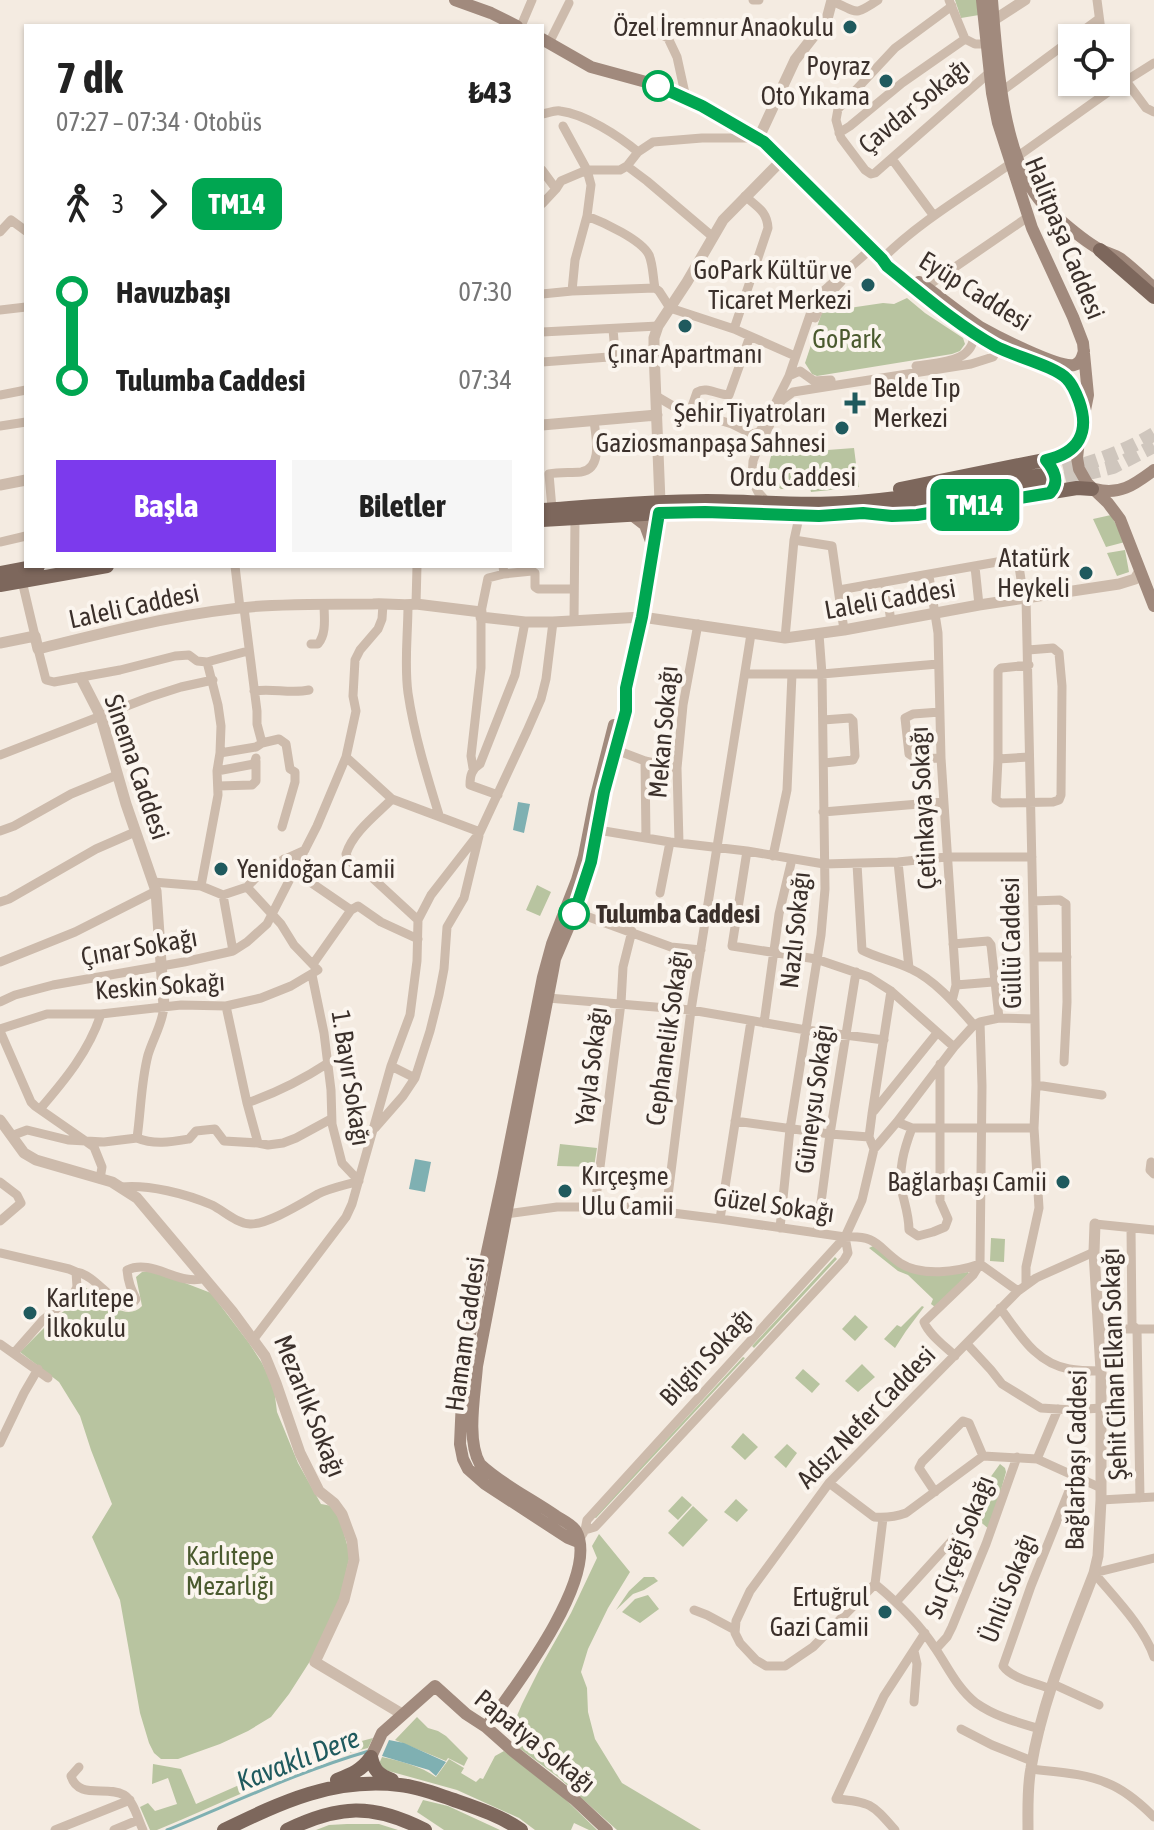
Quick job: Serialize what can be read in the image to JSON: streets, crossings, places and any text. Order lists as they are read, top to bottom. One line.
{"streets":{"main road":["Halitpaşa Caddesi","Eyüp Caddesi","Ordu Caddesi","Hamam Caddesi","Bilgin Sokağı","Papatya Sokağı"],"street":["Çavdar Sokağı","Laleli Caddesi","Mekan Sokağı","Sinema Caddesi","Çetinkaya Sokağı","Nazlı Sokağı","Güllü Caddesi","Çınar Sokağı","Keskin Sokağı","Cephanelik Sokağı","Yayla Sokağı","1. Bayır Sokağı","Güneysu Sokağı","Güzel Sokağı","Şehit Cihan Elkan Sokağı","Mezarlık Sokağı","Adsız Nefer Caddesi","Bağlarbaşı Caddesi","Su Çiçeği Sokağı","Ünlü Sokağı"]},"crossings":[["Çavdar Sokağı","Halitpaşa Caddesi"],["Halitpaşa Caddesi","Eyüp Caddesi"],["Ordu Caddesi","Hamam Caddesi"],["Laleli Caddesi","Mekan Sokağı"],["Laleli Caddesi","Sinema Caddesi"],["Laleli Caddesi","Çetinkaya Sokağı"],["Laleli Caddesi","Nazlı Sokağı"],["Laleli Caddesi","Güllü Caddesi"],["Laleli Caddesi","Çınar Sokağı"],["Laleli Caddesi","Cephanelik Sokağı"],["Laleli Caddesi","Hamam Caddesi"],["Sinema Caddesi","Çınar Sokağı"],["Sinema Caddesi","Keskin Sokağı"],["Nazlı Sokağı","Güzel Sokağı"],["Güllü Caddesi","Adsız Nefer Caddesi"],["Çınar Sokağı","1. Bayır Sokağı"],["Keskin Sokağı","1. Bayır Sokağı"],["Cephanelik Sokağı","Güzel Sokağı"],["Yayla Sokağı","Güzel Sokağı"],["1. Bayır Sokağı","Mezarlık Sokağı"],["Güneysu Sokağı","Güzel Sokağı"],["Güzel Sokağı","Hamam Caddesi"],["Güzel Sokağı","Bilgin Sokağı"],["Hamam Caddesi","Bilgin Sokağı"],["Bilgin Sokağı","Papatya Sokağı"],["Mezarlık Sokağı","Papatya Sokağı"],["Adsız Nefer Caddesi","Bağlarbaşı Caddesi"],["Bağlarbaşı Caddesi","Ünlü Sokağı"]],"water":["Kavaklı Dere"],"parks":["GoPark","Karlıtepe Mezarlığı"],"places":{"other":["Özel İremnur Anaokulu","Poyraz Oto Yıkama","GoPark Kültür ve Ticaret Merkezi","Çınar Apartmanı","Şehir Tiyatroları Gaziosmanpaşa Sahnesi","Atatürk Heykeli","Yenidoğan Camii","Tulumba Caddesi","Bağlarbaşı Camii","Kırçeşme Ulu Camii","Karlıtepe İlkokulu","Ertuğrul Gazi Camii"],"health":["Belde Tıp Merkezi"]},"lines":["bus line TM14"],"page":{"on_map":"TM14","heading":["7 dk","07:27 – 07:34 · Otobüs","₺43"],"legs":["3","TM14"],"list":[{"name":"Havuzbaşı","value":"07:30"},{"name":"Tulumba Caddesi","value":"07:34"}],"buttons":["Başla","Biletler"]}}
